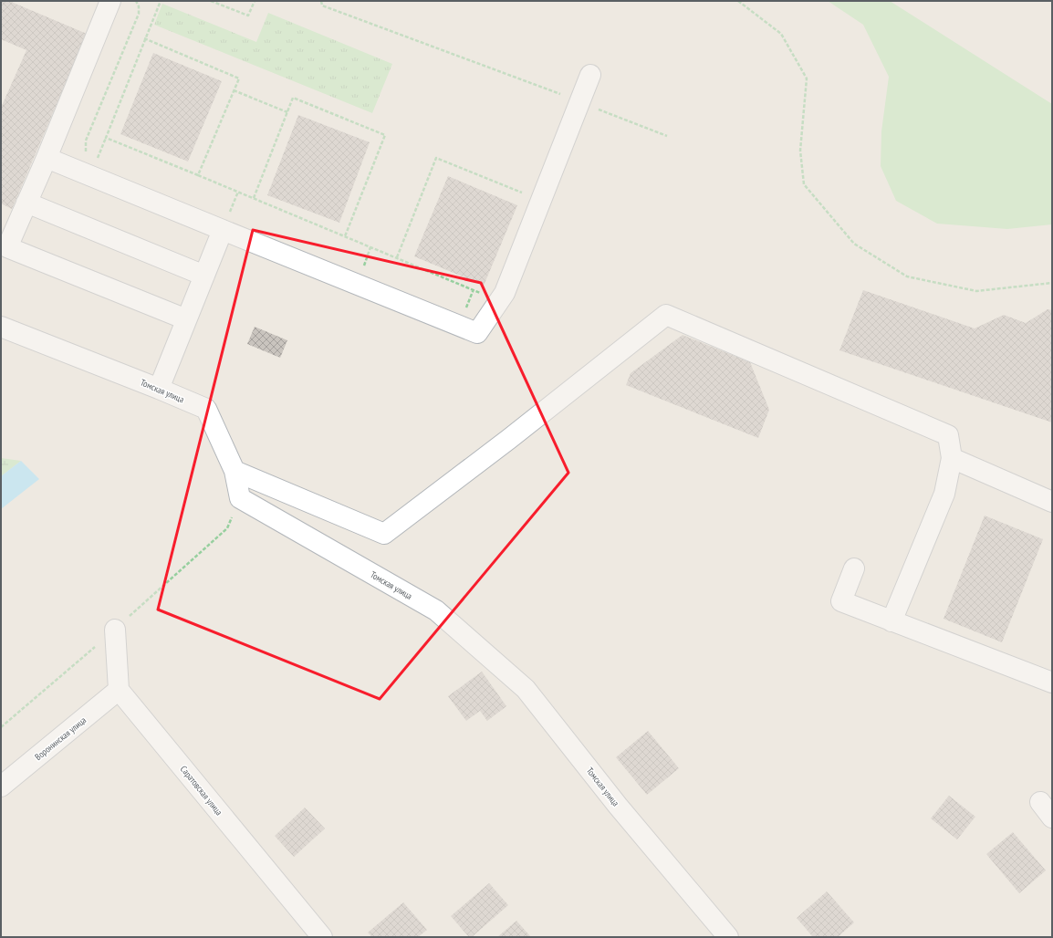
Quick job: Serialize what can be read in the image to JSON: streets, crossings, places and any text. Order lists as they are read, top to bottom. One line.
{"streets":{"street":["Томская улица","Воронинская улица","Саратовская улица"]},"crossings":[["Воронинская улица","Саратовская улица"]]}
